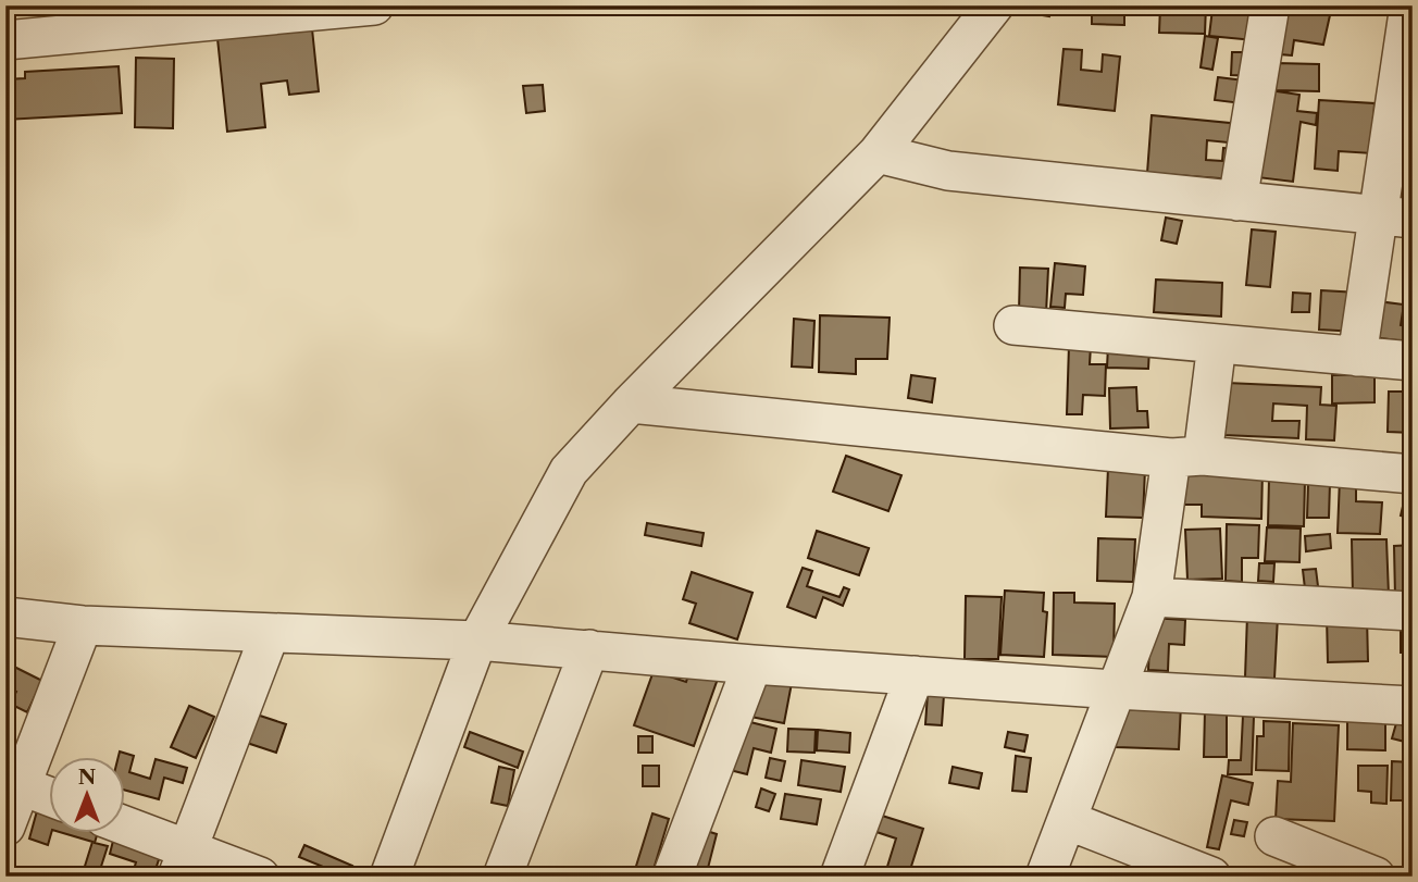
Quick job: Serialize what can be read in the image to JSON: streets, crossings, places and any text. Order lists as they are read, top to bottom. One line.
{"north":"top"}
